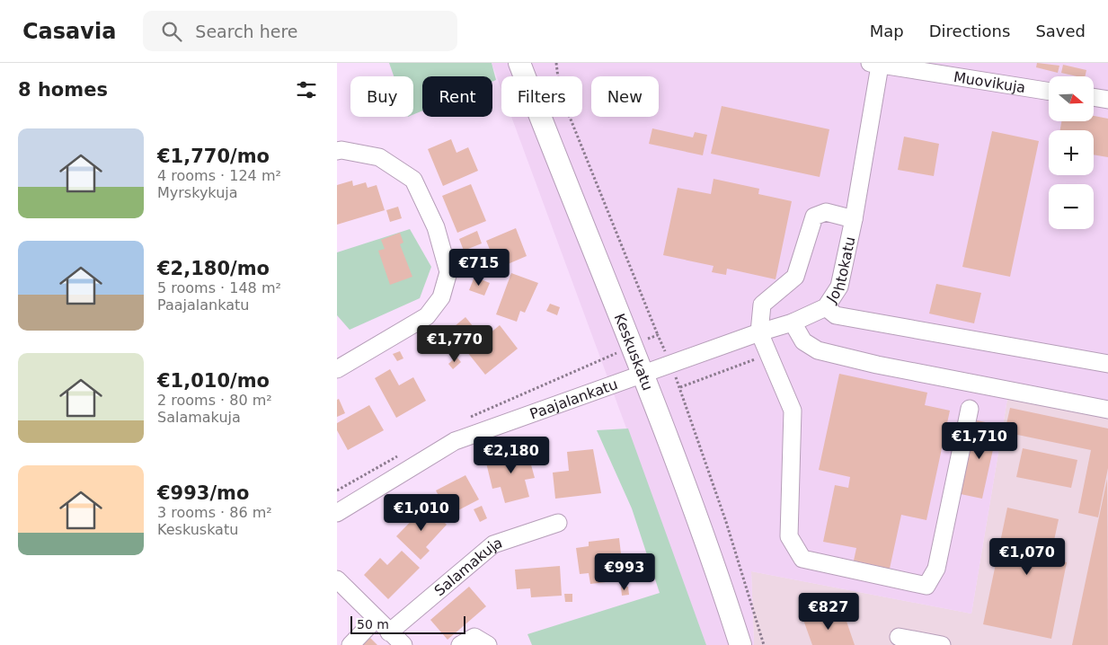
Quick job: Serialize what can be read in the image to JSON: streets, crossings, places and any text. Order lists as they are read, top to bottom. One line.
{"streets":{"main road":["Keskuskatu"],"street":["Muovikuja","Johtokatu","Paajalankatu","Salamakuja"]},"crossings":[["Muovikuja","Johtokatu"],["Johtokatu","Keskuskatu"],["Johtokatu","Paajalankatu"],["Keskuskatu","Paajalankatu"]],"scale_bar":"50 m","north":"right","page":{"header":"Casavia","search":"Search here","nav":["Map","Directions","Saved"],"heading":"8 homes","map_buttons":["+","−"],"chip":["Buy","Rent","Filters","New"],"list":[{"name":"€1,770/mo","note":"4 rooms · 124 m² · Myrskykuja"},{"name":"€2,180/mo","note":"5 rooms · 148 m² · Paajalankatu"},{"name":"€1,010/mo","note":"2 rooms · 80 m² · Salamakuja"},{"name":"€993/mo","note":"3 rooms · 86 m² · Keskuskatu"}],"price":["€715","€1,770","€1,710","€2,180","€1,010","€1,070","€993","€827"],"scale":"50 m"}}
